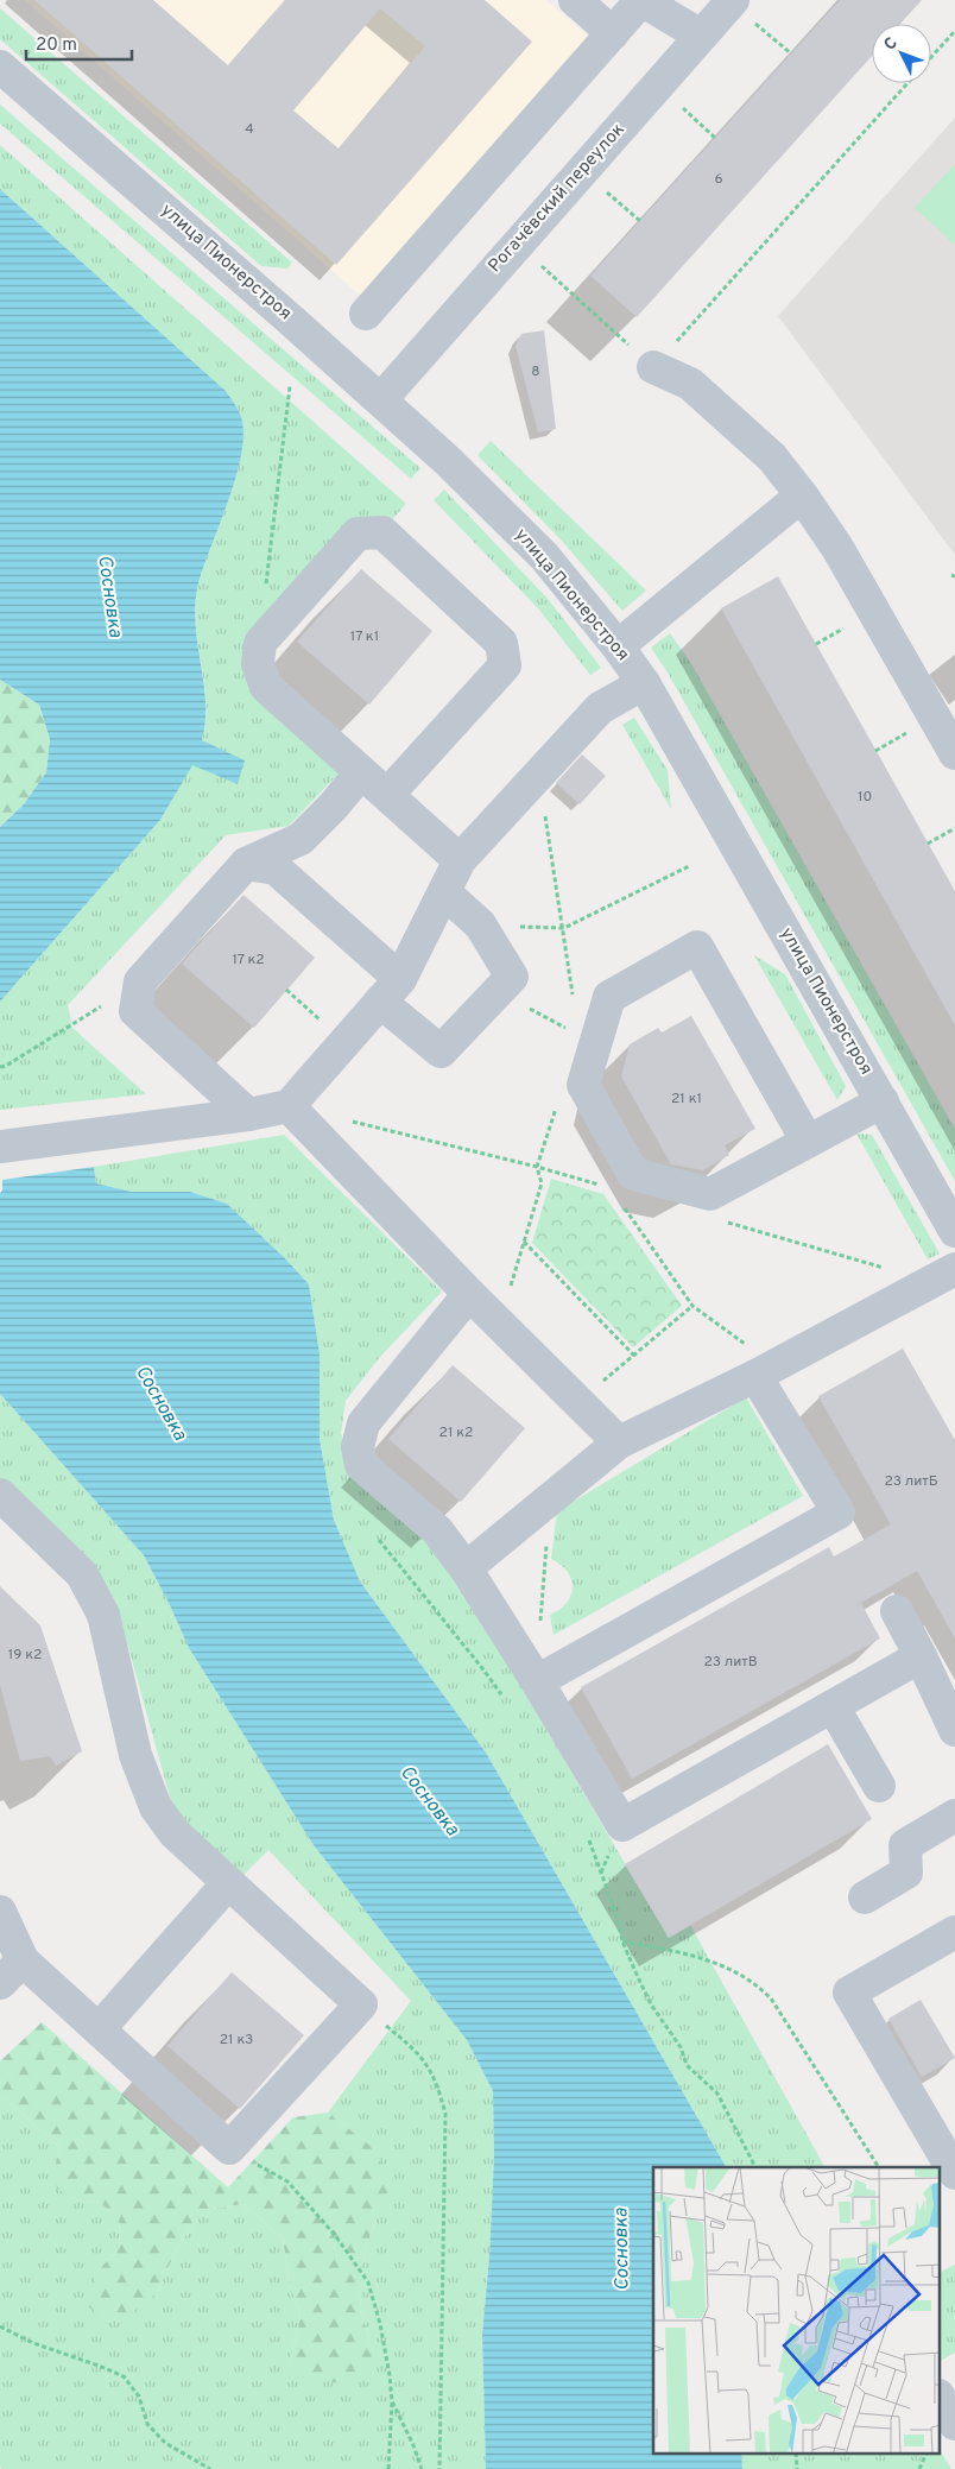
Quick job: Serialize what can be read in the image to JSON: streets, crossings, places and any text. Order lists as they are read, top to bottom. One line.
{"streets":{"street":["Рогачёвский переулок","улица Пионерстроя"]},"crossings":[["Рогачёвский переулок","улица Пионерстроя"]],"water":["Сосновка"],"house_numbers":["4","6","8","17 к1","10","17 к2","21 к1","21 к2","23 литБ","19 к2","23 литВ","21 к3"],"scale_bar":"20 m","north":"top left"}
